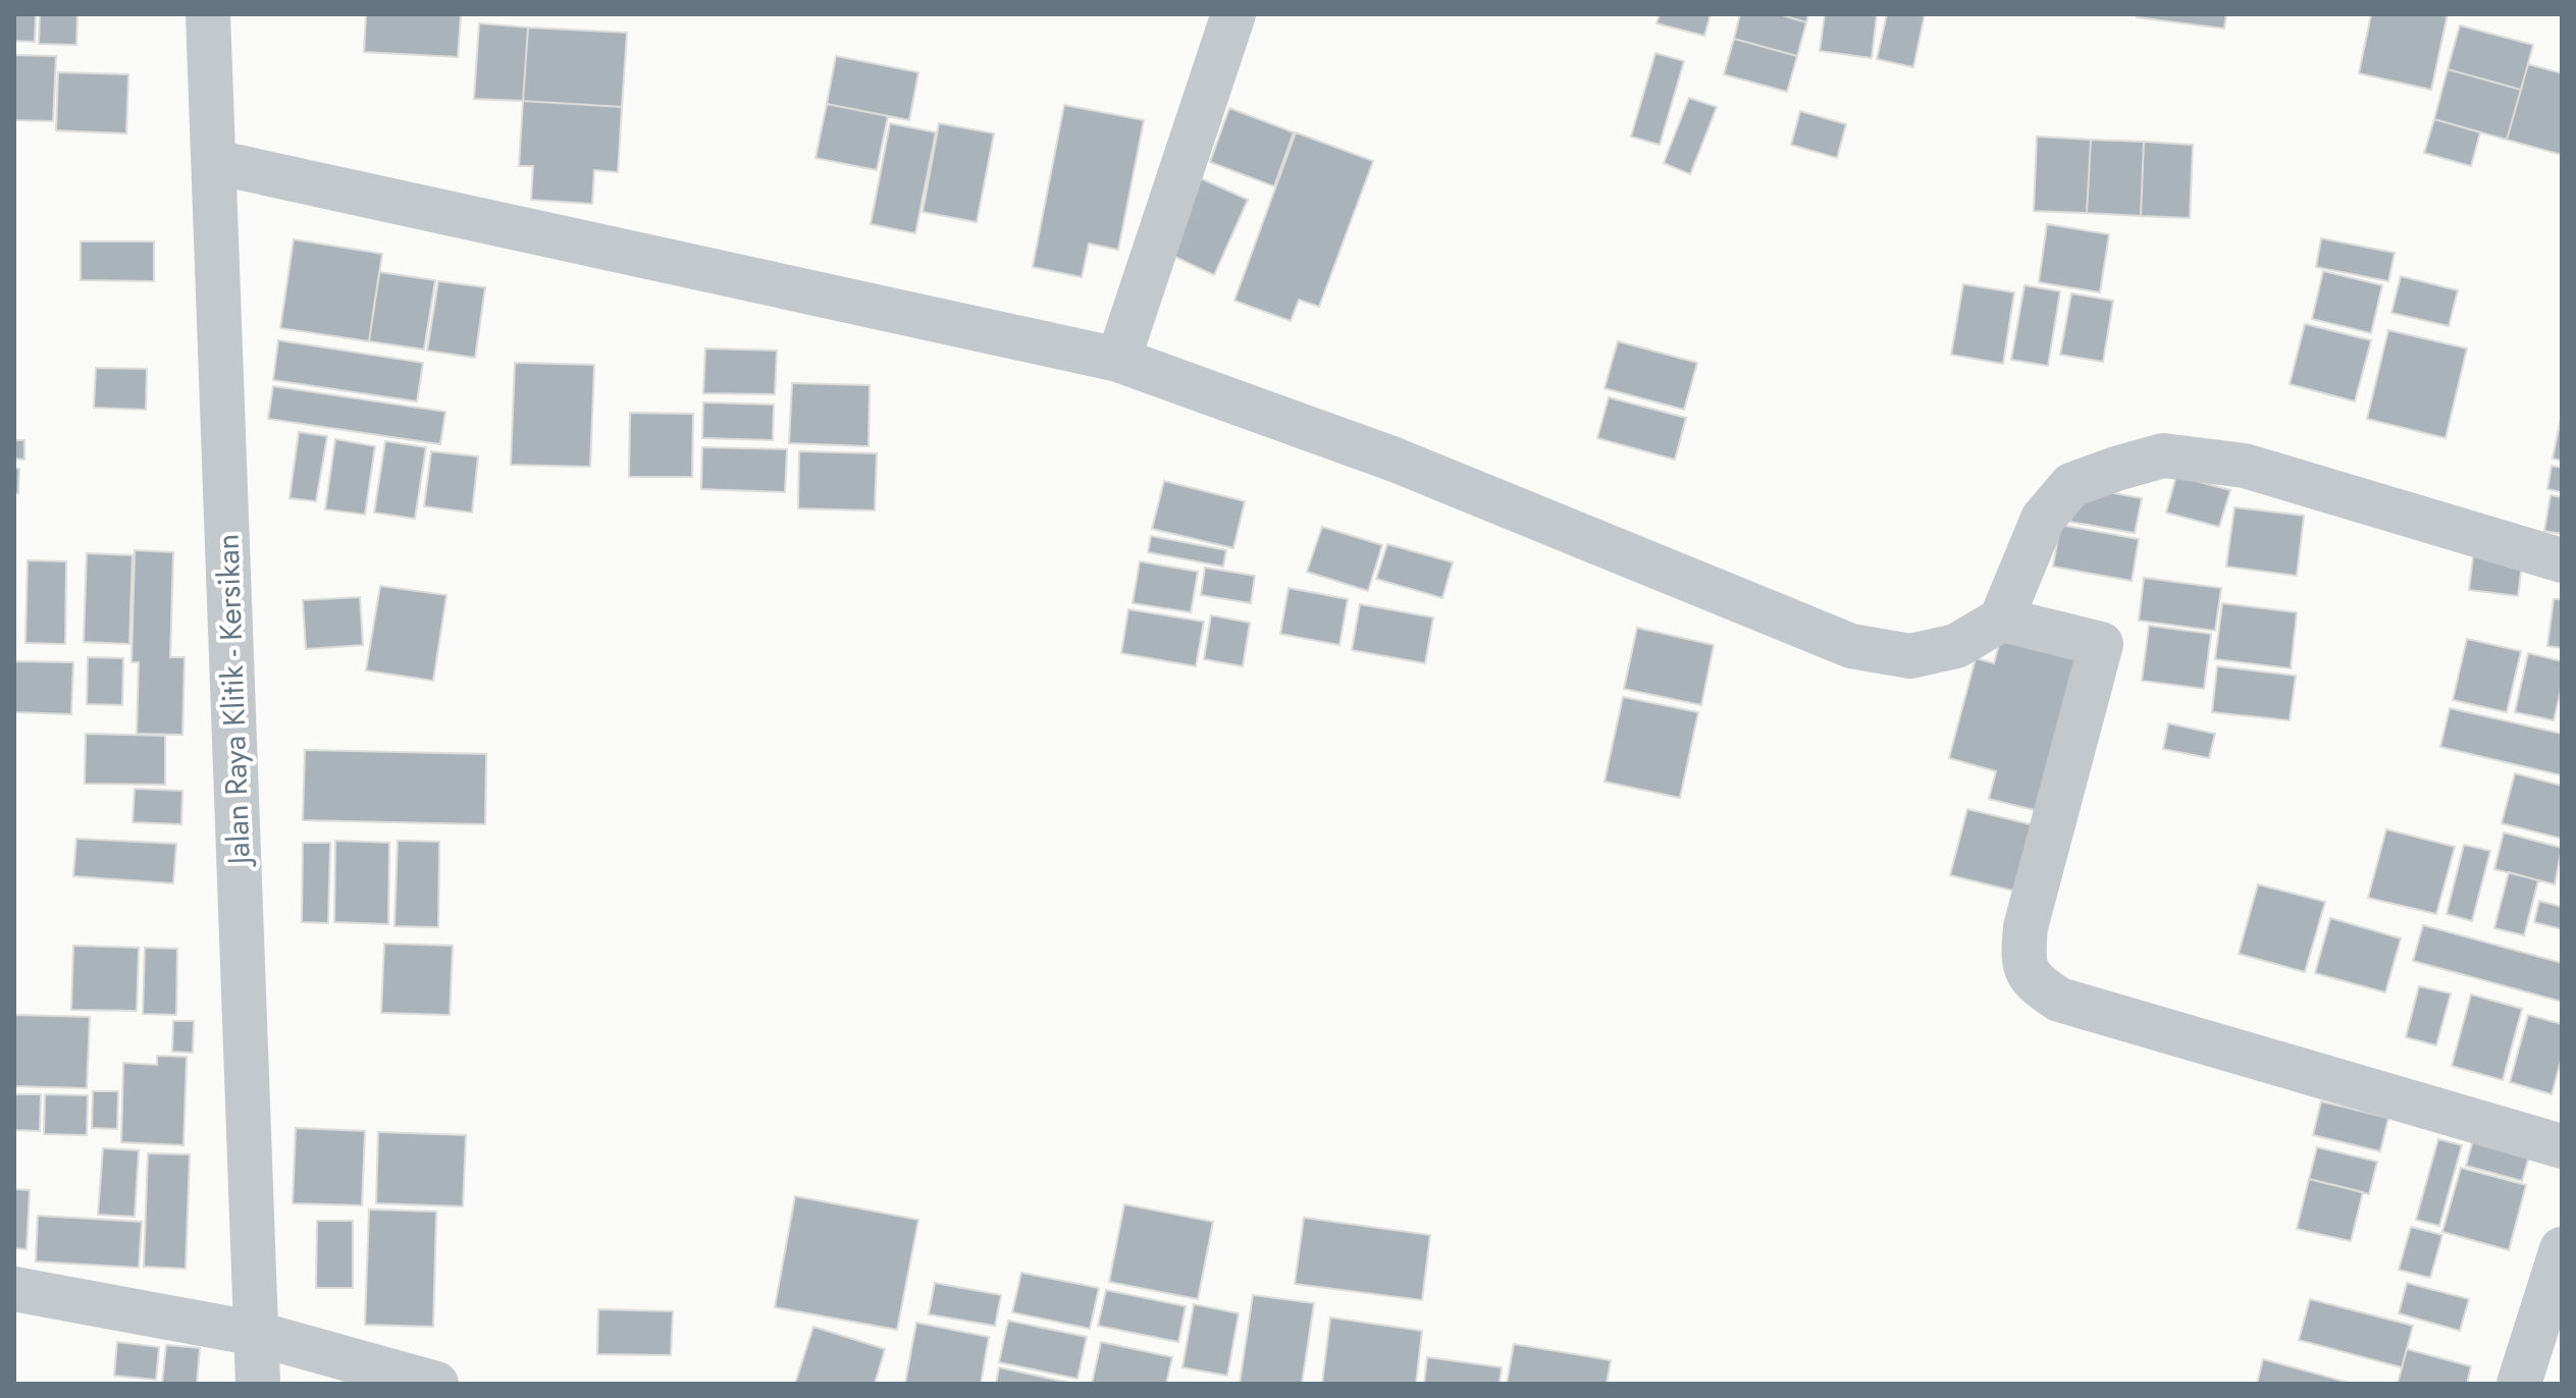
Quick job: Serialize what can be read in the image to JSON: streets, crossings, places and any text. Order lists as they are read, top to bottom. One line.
{"streets":{"street":["Jalan Raya Klitik - Kersikan"]}}
